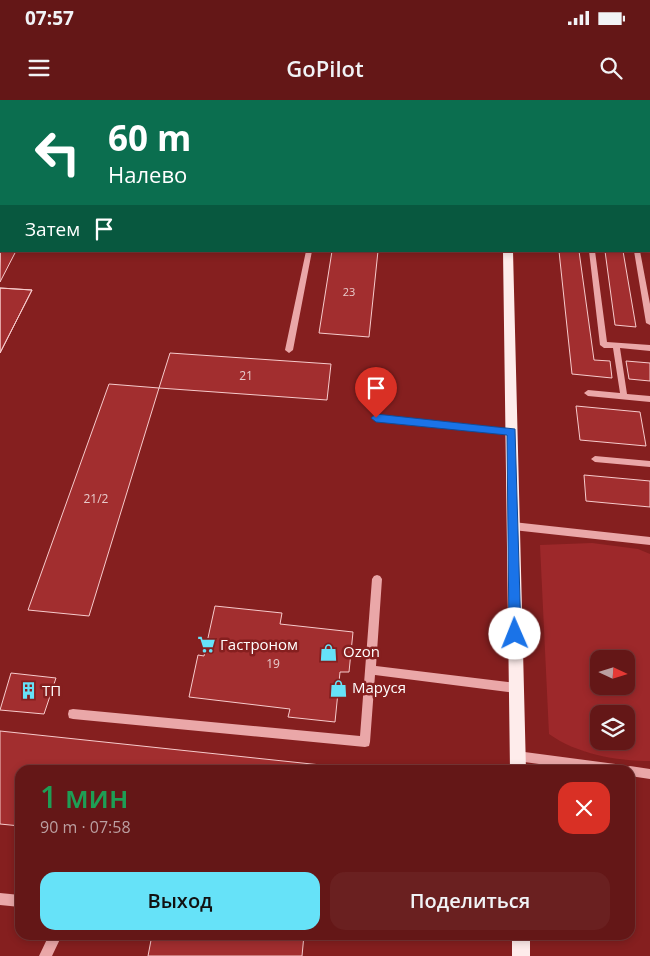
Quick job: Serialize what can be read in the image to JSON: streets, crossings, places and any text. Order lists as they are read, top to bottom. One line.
{"places":{"supermarket":["Гастроном"],"shop":["Ozon","Маруся"],"building":["ТП"]},"house_numbers":["23","21","21/2","19"],"north":"right","page":{"status":"07:57","header":"GoPilot","turn":["60 m","Налево"],"then":"Затем","heading":["1 мин","90 m · 07:58"],"buttons":["Выход","Поделиться"]}}
